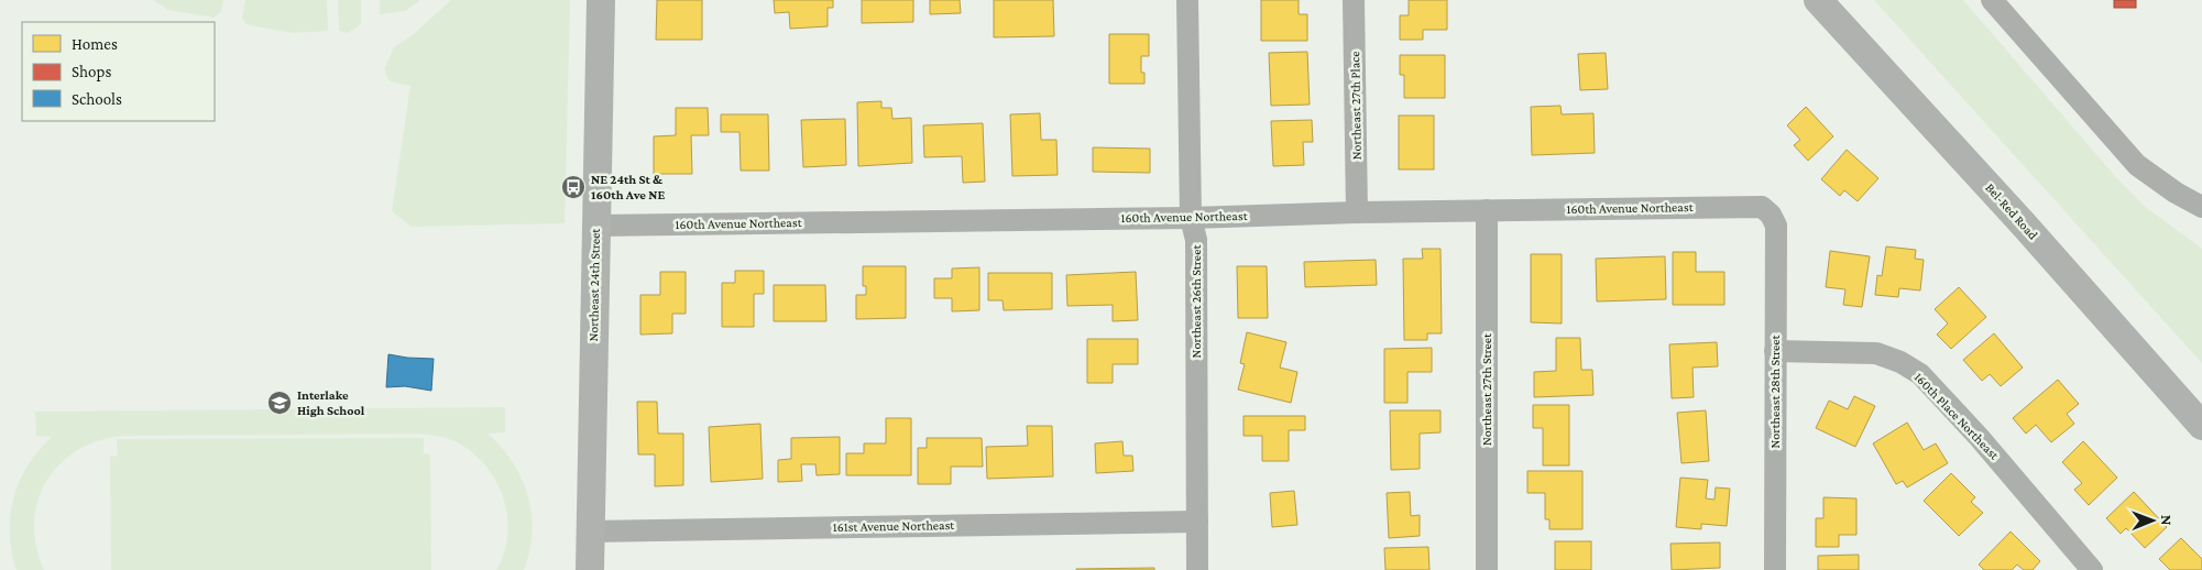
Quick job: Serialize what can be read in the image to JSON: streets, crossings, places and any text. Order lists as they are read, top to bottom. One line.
{"streets":{"main road":["Bel-Red Road","Northeast 24th Street"],"street":["Northeast 27th Place","160th Avenue Northeast","Northeast 26th Street","Northeast 27th Street","Northeast 28th Street","160th Place Northeast","161st Avenue Northeast"]},"crossings":[["Northeast 27th Place","160th Avenue Northeast"],["160th Avenue Northeast","Northeast 24th Street"],["160th Avenue Northeast","Northeast 26th Street"],["160th Avenue Northeast","Northeast 27th Street"],["160th Avenue Northeast","Northeast 28th Street"],["Northeast 24th Street","161st Avenue Northeast"],["Northeast 26th Street","161st Avenue Northeast"],["Northeast 28th Street","160th Place Northeast"]],"places":{"bus stop":["NE 24th St & 160th Ave NE"],"school or university":["Interlake High School"]},"legend":["Homes","Shops","Schools"],"north":"right"}
